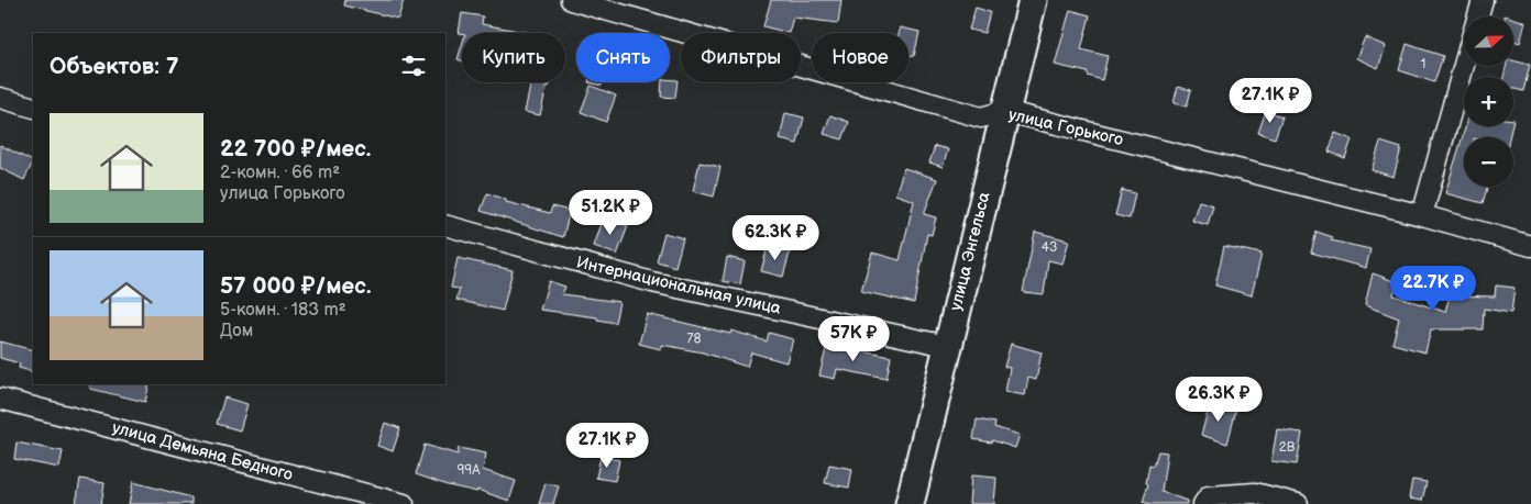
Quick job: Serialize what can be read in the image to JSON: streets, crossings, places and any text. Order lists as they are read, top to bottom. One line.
{"streets":{"street":["улица Горького","улица Энгельса","Интернациональная улица","улица Демьяна Бедного"]},"crossings":[["улица Горького","улица Энгельса"],["улица Энгельса","Интернациональная улица"]],"house_numbers":["1","43","78","2В","99А"],"north":"right","page":{"map_buttons":["+","−"],"chip":["Купить","Снять","Фильтры","Новое"],"heading":"Объектов: 7","price":["27.1K ₽","51.2K ₽","62.3K ₽","22.7K ₽","57K ₽","26.3K ₽","27.1K ₽"],"list":[{"name":"22 700 ₽/мес.","note":"2-комн. · 66 m² · улица Горького"},{"name":"57 000 ₽/мес.","note":"5-комн. · 183 m² · Дом"}]}}
